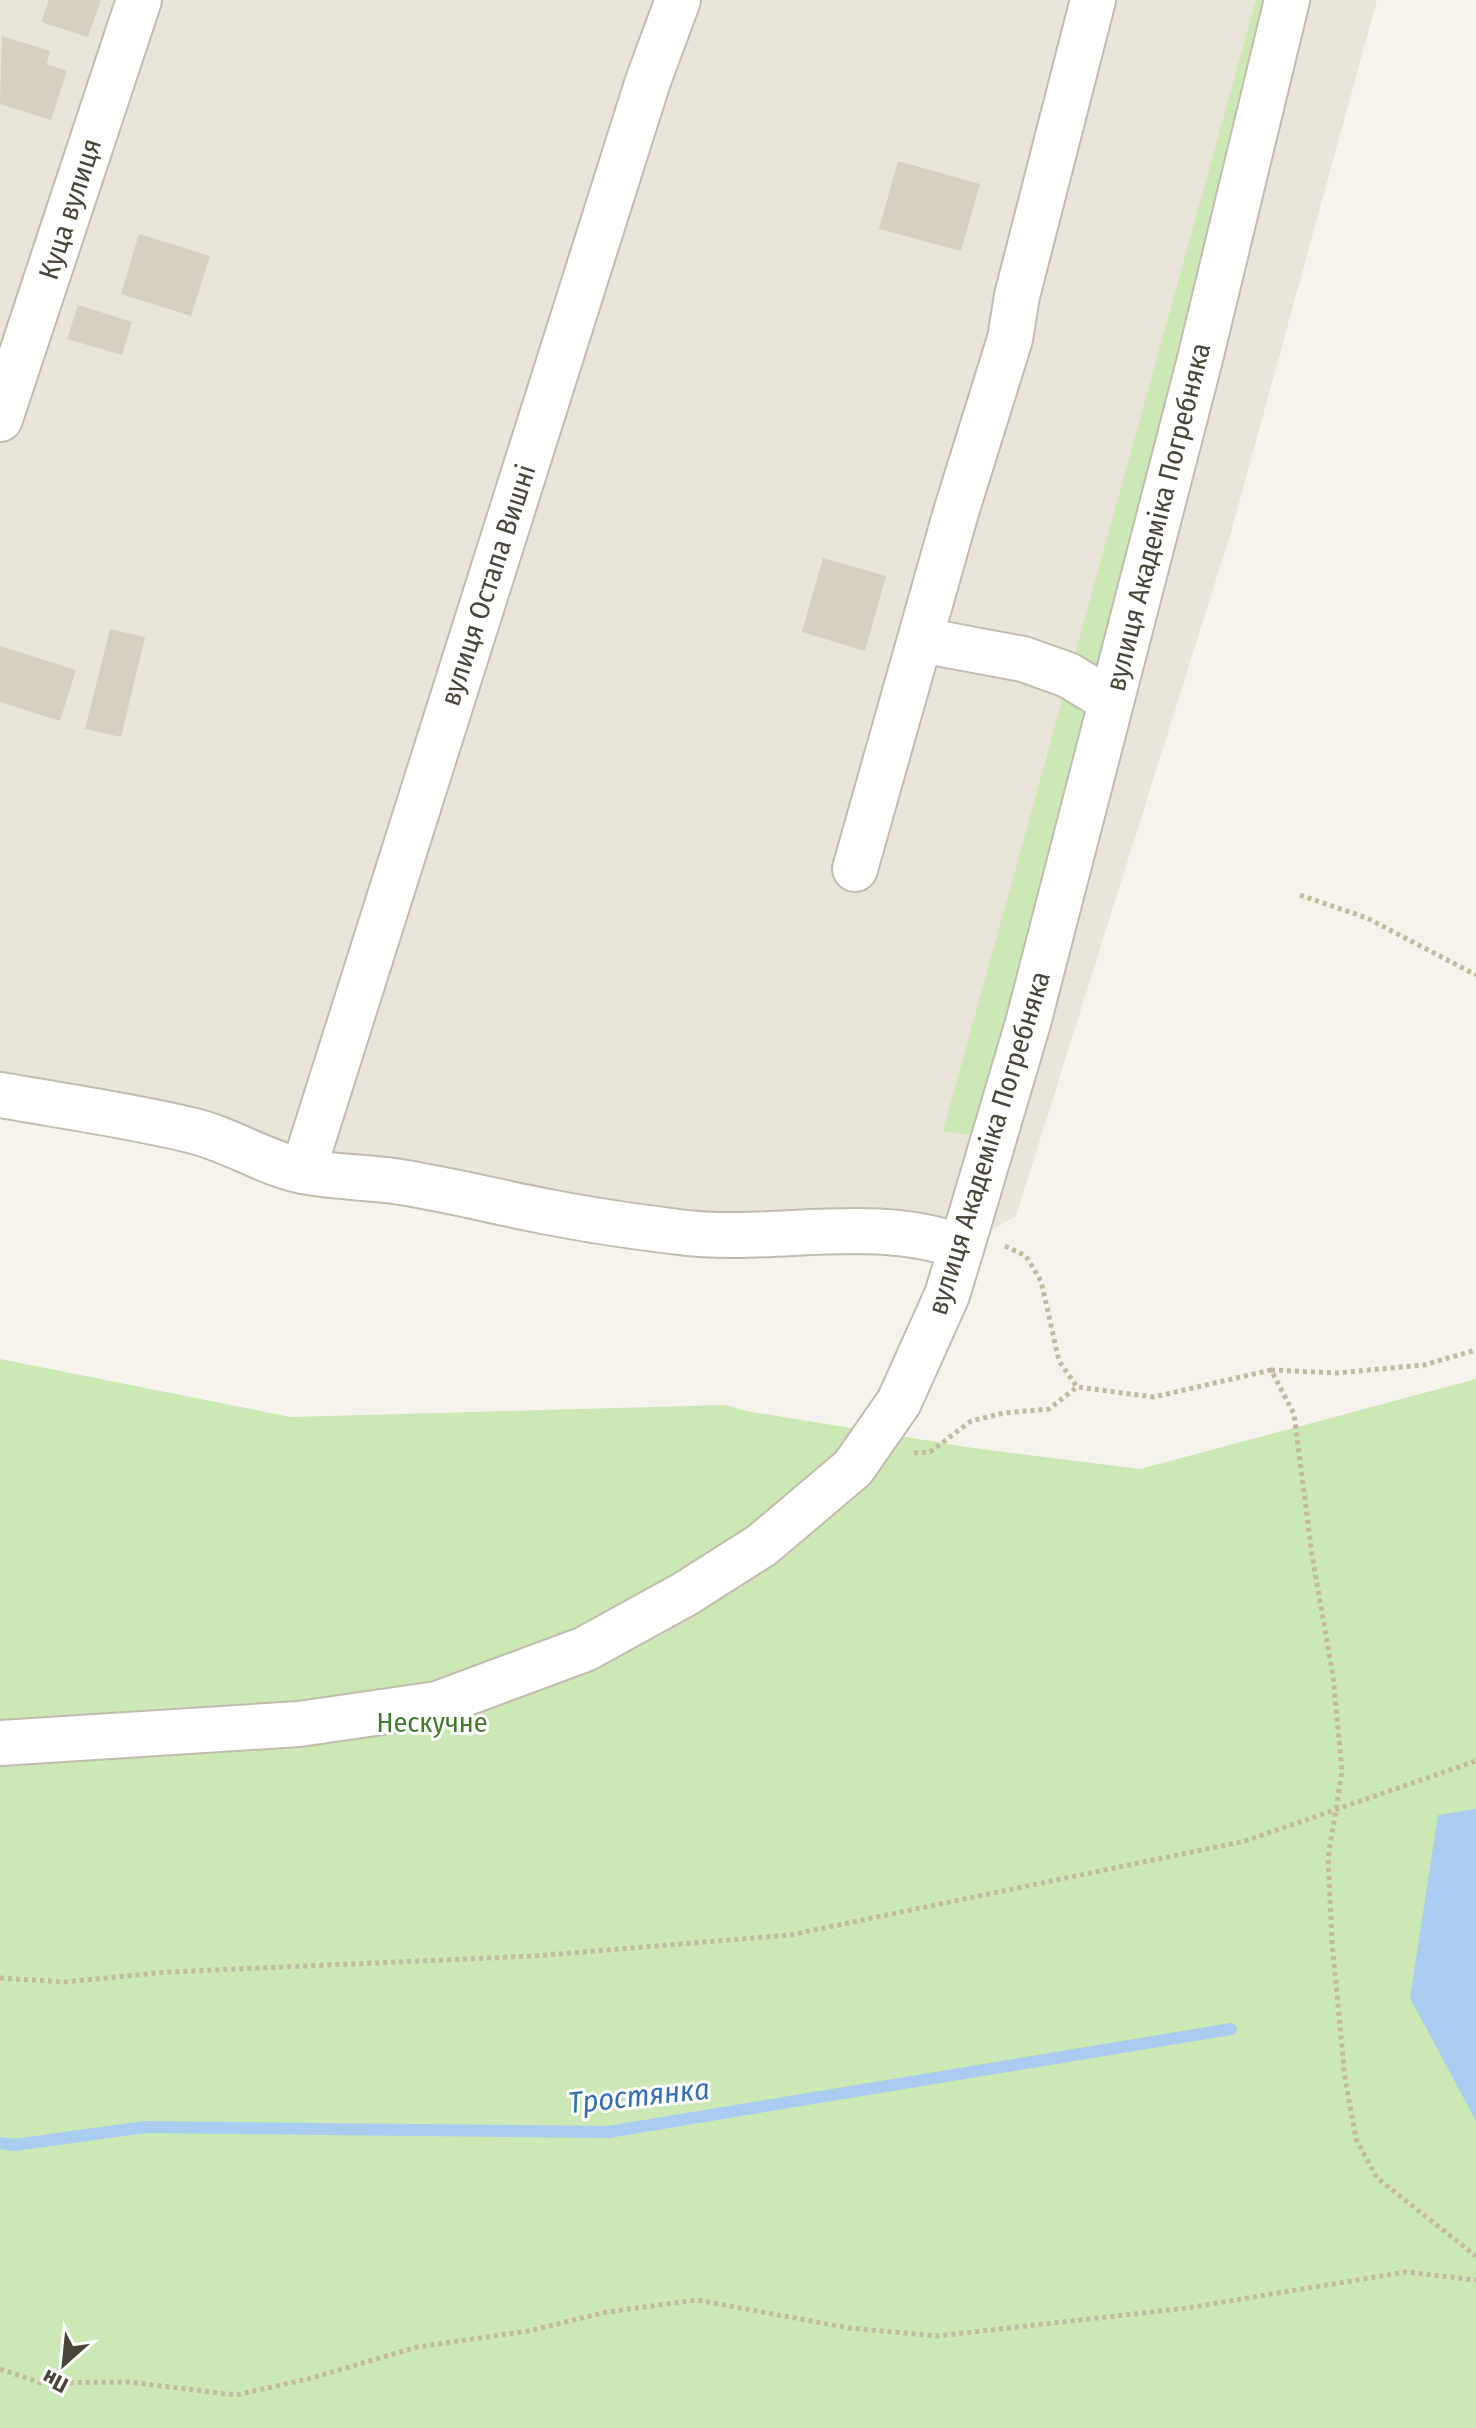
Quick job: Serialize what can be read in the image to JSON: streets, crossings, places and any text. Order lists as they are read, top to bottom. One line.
{"streets":{"street":["Куца вулиця","вулиця Академіка Погребняка","вулиця Остапа Вишні"]},"water":["Тростянка"],"parks":["Нескучне"],"north":"bottom left"}
